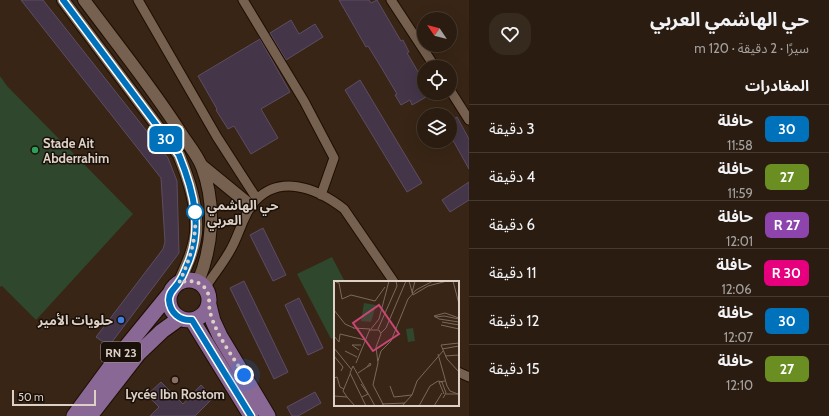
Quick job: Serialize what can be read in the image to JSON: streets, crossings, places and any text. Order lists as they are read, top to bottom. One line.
{"streets":{"main road":["RN 23"]},"places":["Stade Ait Abderrahim","حي الهاشمي العربي","حلويات الأمير","Lycée Ibn Rostom"],"lines":["bus line 30"],"scale_bar":"50 m","north":"top left","page":{"heading":[["حي الهاشمي العربي","سيرًا · 2 دقيقة · 120 m"],"المغادرات"],"on_map":"30","list":[{"mark":"30","name":"حافلة","note":"11:58","value":"3 دقيقة"},{"mark":"27","name":"حافلة","note":"11:59","value":"4 دقيقة"},{"mark":"27 R","name":"حافلة","note":"12:01","value":"6 دقيقة"},{"mark":"30 R","name":"حافلة","note":"12:06","value":"11 دقيقة"},{"mark":"30","name":"حافلة","note":"12:07","value":"12 دقيقة"},{"mark":"27","name":"حافلة","note":"12:10","value":"15 دقيقة"}],"scale":"50 m"}}
